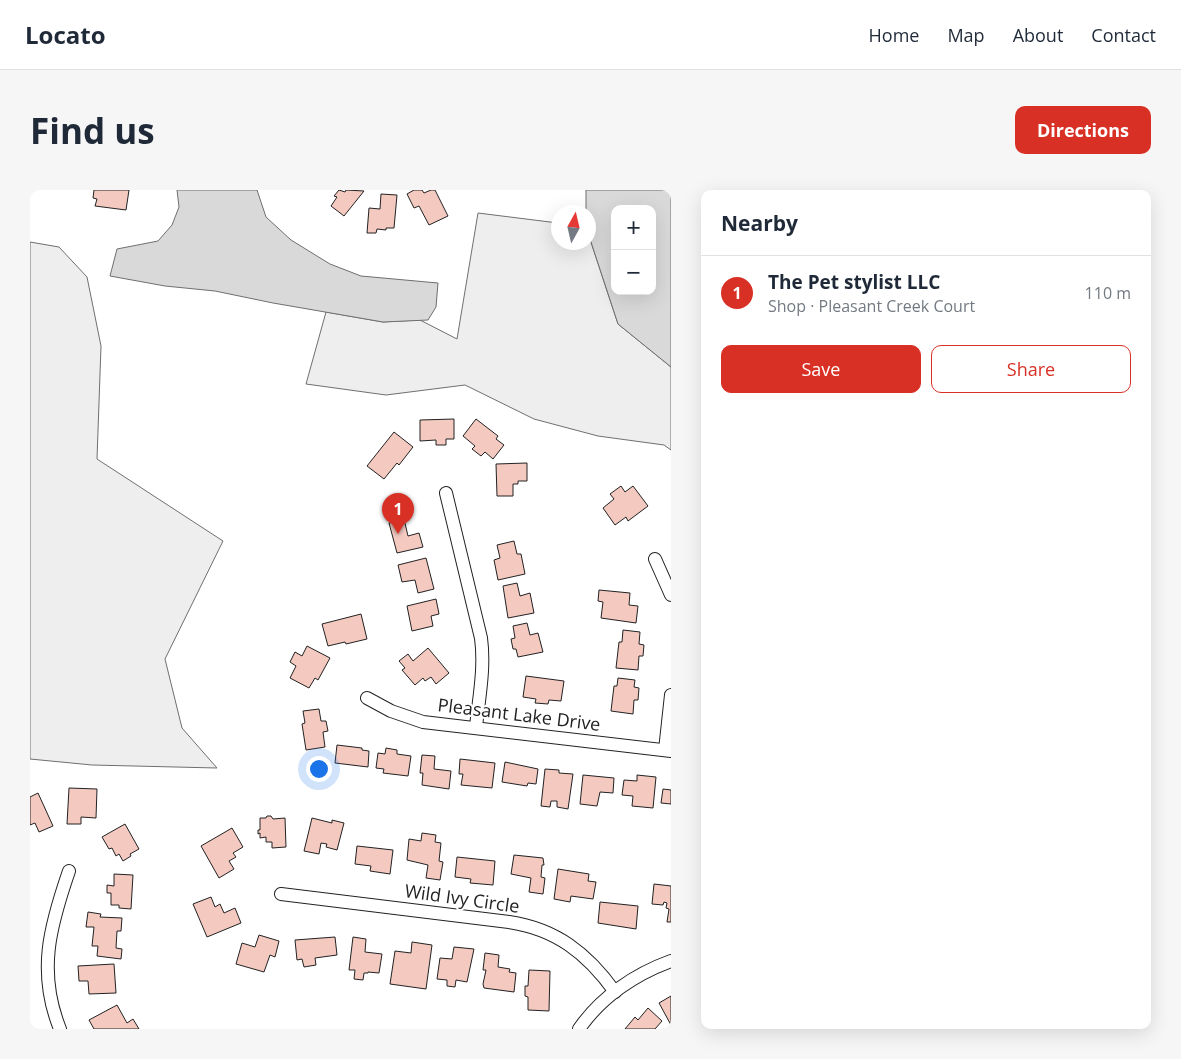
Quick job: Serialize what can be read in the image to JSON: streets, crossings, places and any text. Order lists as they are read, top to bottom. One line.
{"streets":{"street":["Pleasant Lake Drive","Wild Ivy Circle"]},"north":"top","page":{"header":"Locato","nav":["Home","Map","About","Contact"],"buttons":["Directions",["Save","Share"]],"title":"Find us","heading":"Nearby","map_buttons":["+","−"],"list":[{"mark":"1","name":"The Pet stylist LLC","note":"Shop · Pleasant Creek Court","value":"110 m"}],"pins":"1"}}
